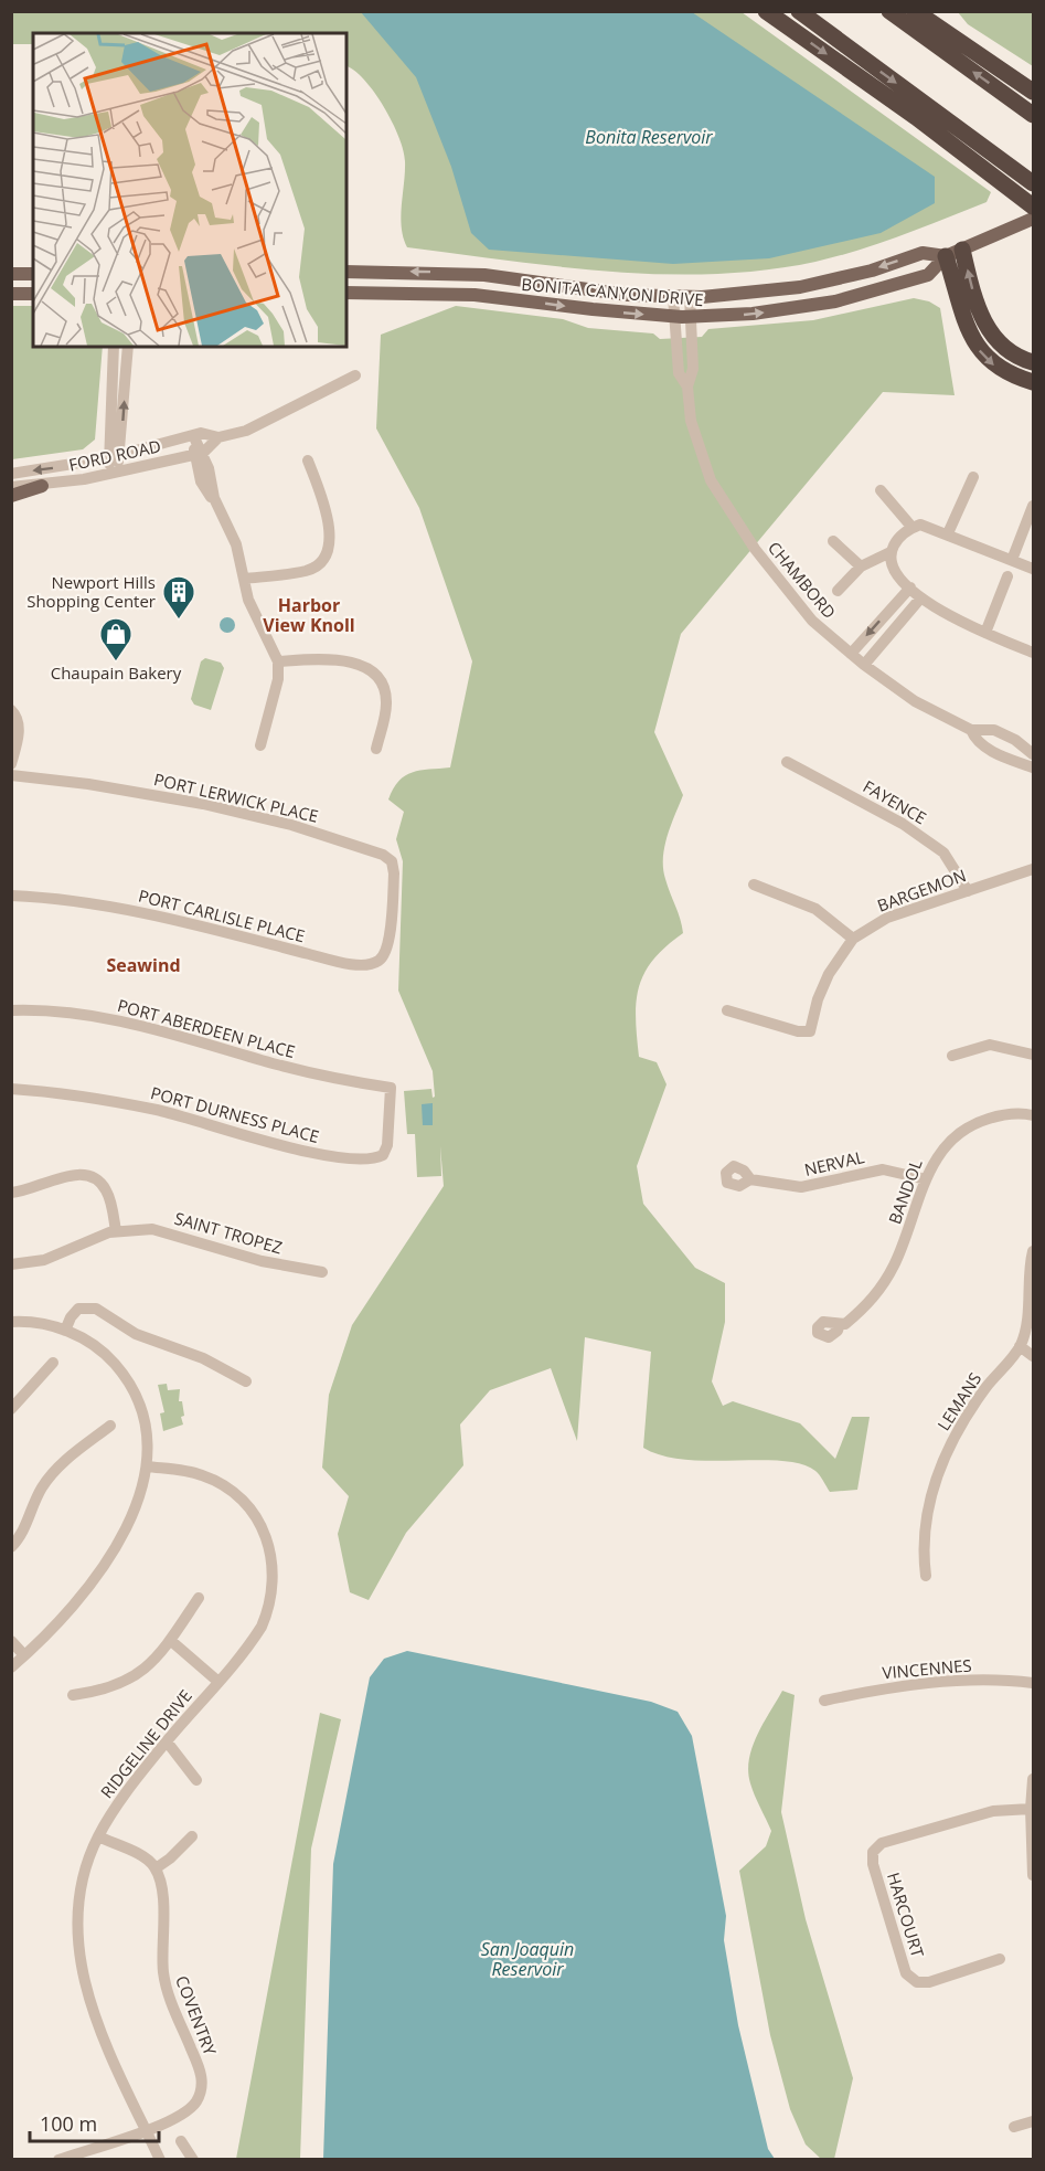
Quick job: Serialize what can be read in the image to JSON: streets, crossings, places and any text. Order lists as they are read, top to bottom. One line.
{"streets":{"main road":["BONITA CANYON DRIVE"],"street":["FORD ROAD","CHAMBORD","PORT LERWICK PLACE","FAYENCE","BARGEMON","PORT CARLISLE PLACE","PORT ABERDEEN PLACE","PORT DURNESS PLACE","NERVAL","BANDOL","SAINT TROPEZ","LEMANS","VINCENNES","RIDGELINE DRIVE","HARCOURT","COVENTRY"]},"crossings":[["BONITA CANYON DRIVE","CHAMBORD"],["PORT LERWICK PLACE","PORT CARLISLE PLACE"],["FAYENCE","BARGEMON"],["PORT ABERDEEN PLACE","PORT DURNESS PLACE"],["NERVAL","BANDOL"],["RIDGELINE DRIVE","COVENTRY"]],"districts":["Harbor View Knoll","Seawind"],"water":["Bonita Reservoir","San Joaquin Reservoir"],"places":{"building":["Newport Hills Shopping Center"],"shop":["Chaupain Bakery"]},"scale_bar":"100 m"}
